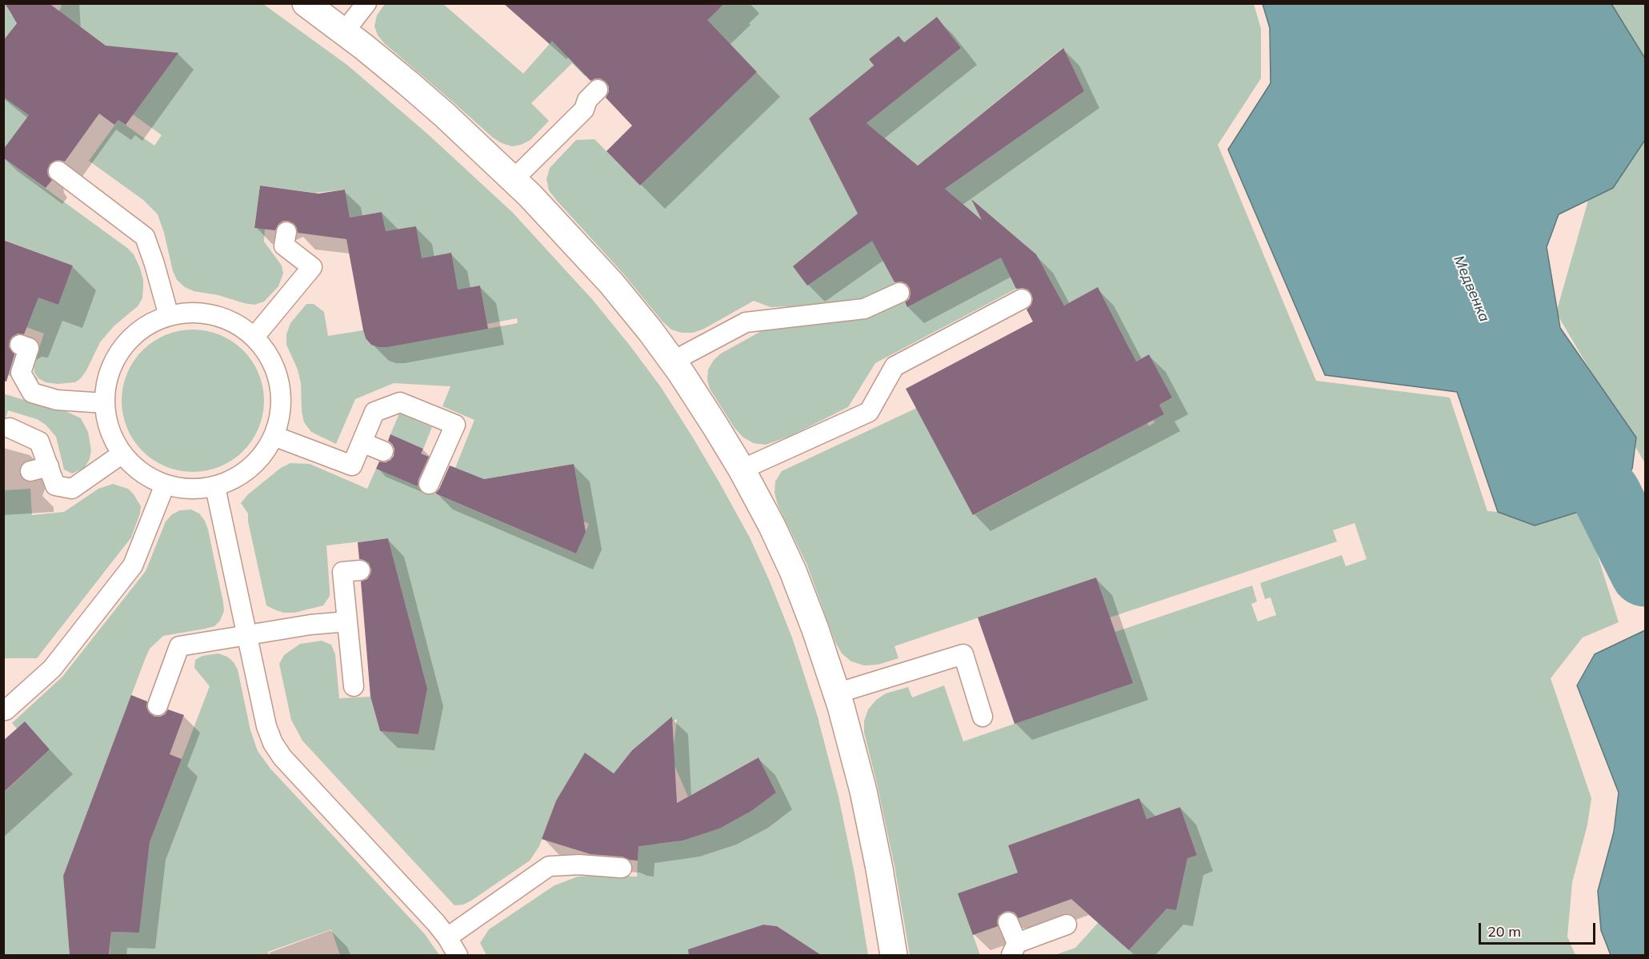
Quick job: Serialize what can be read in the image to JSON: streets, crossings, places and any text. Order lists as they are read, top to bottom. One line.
{"water":["Медвенка"],"scale_bar":"20 m"}
